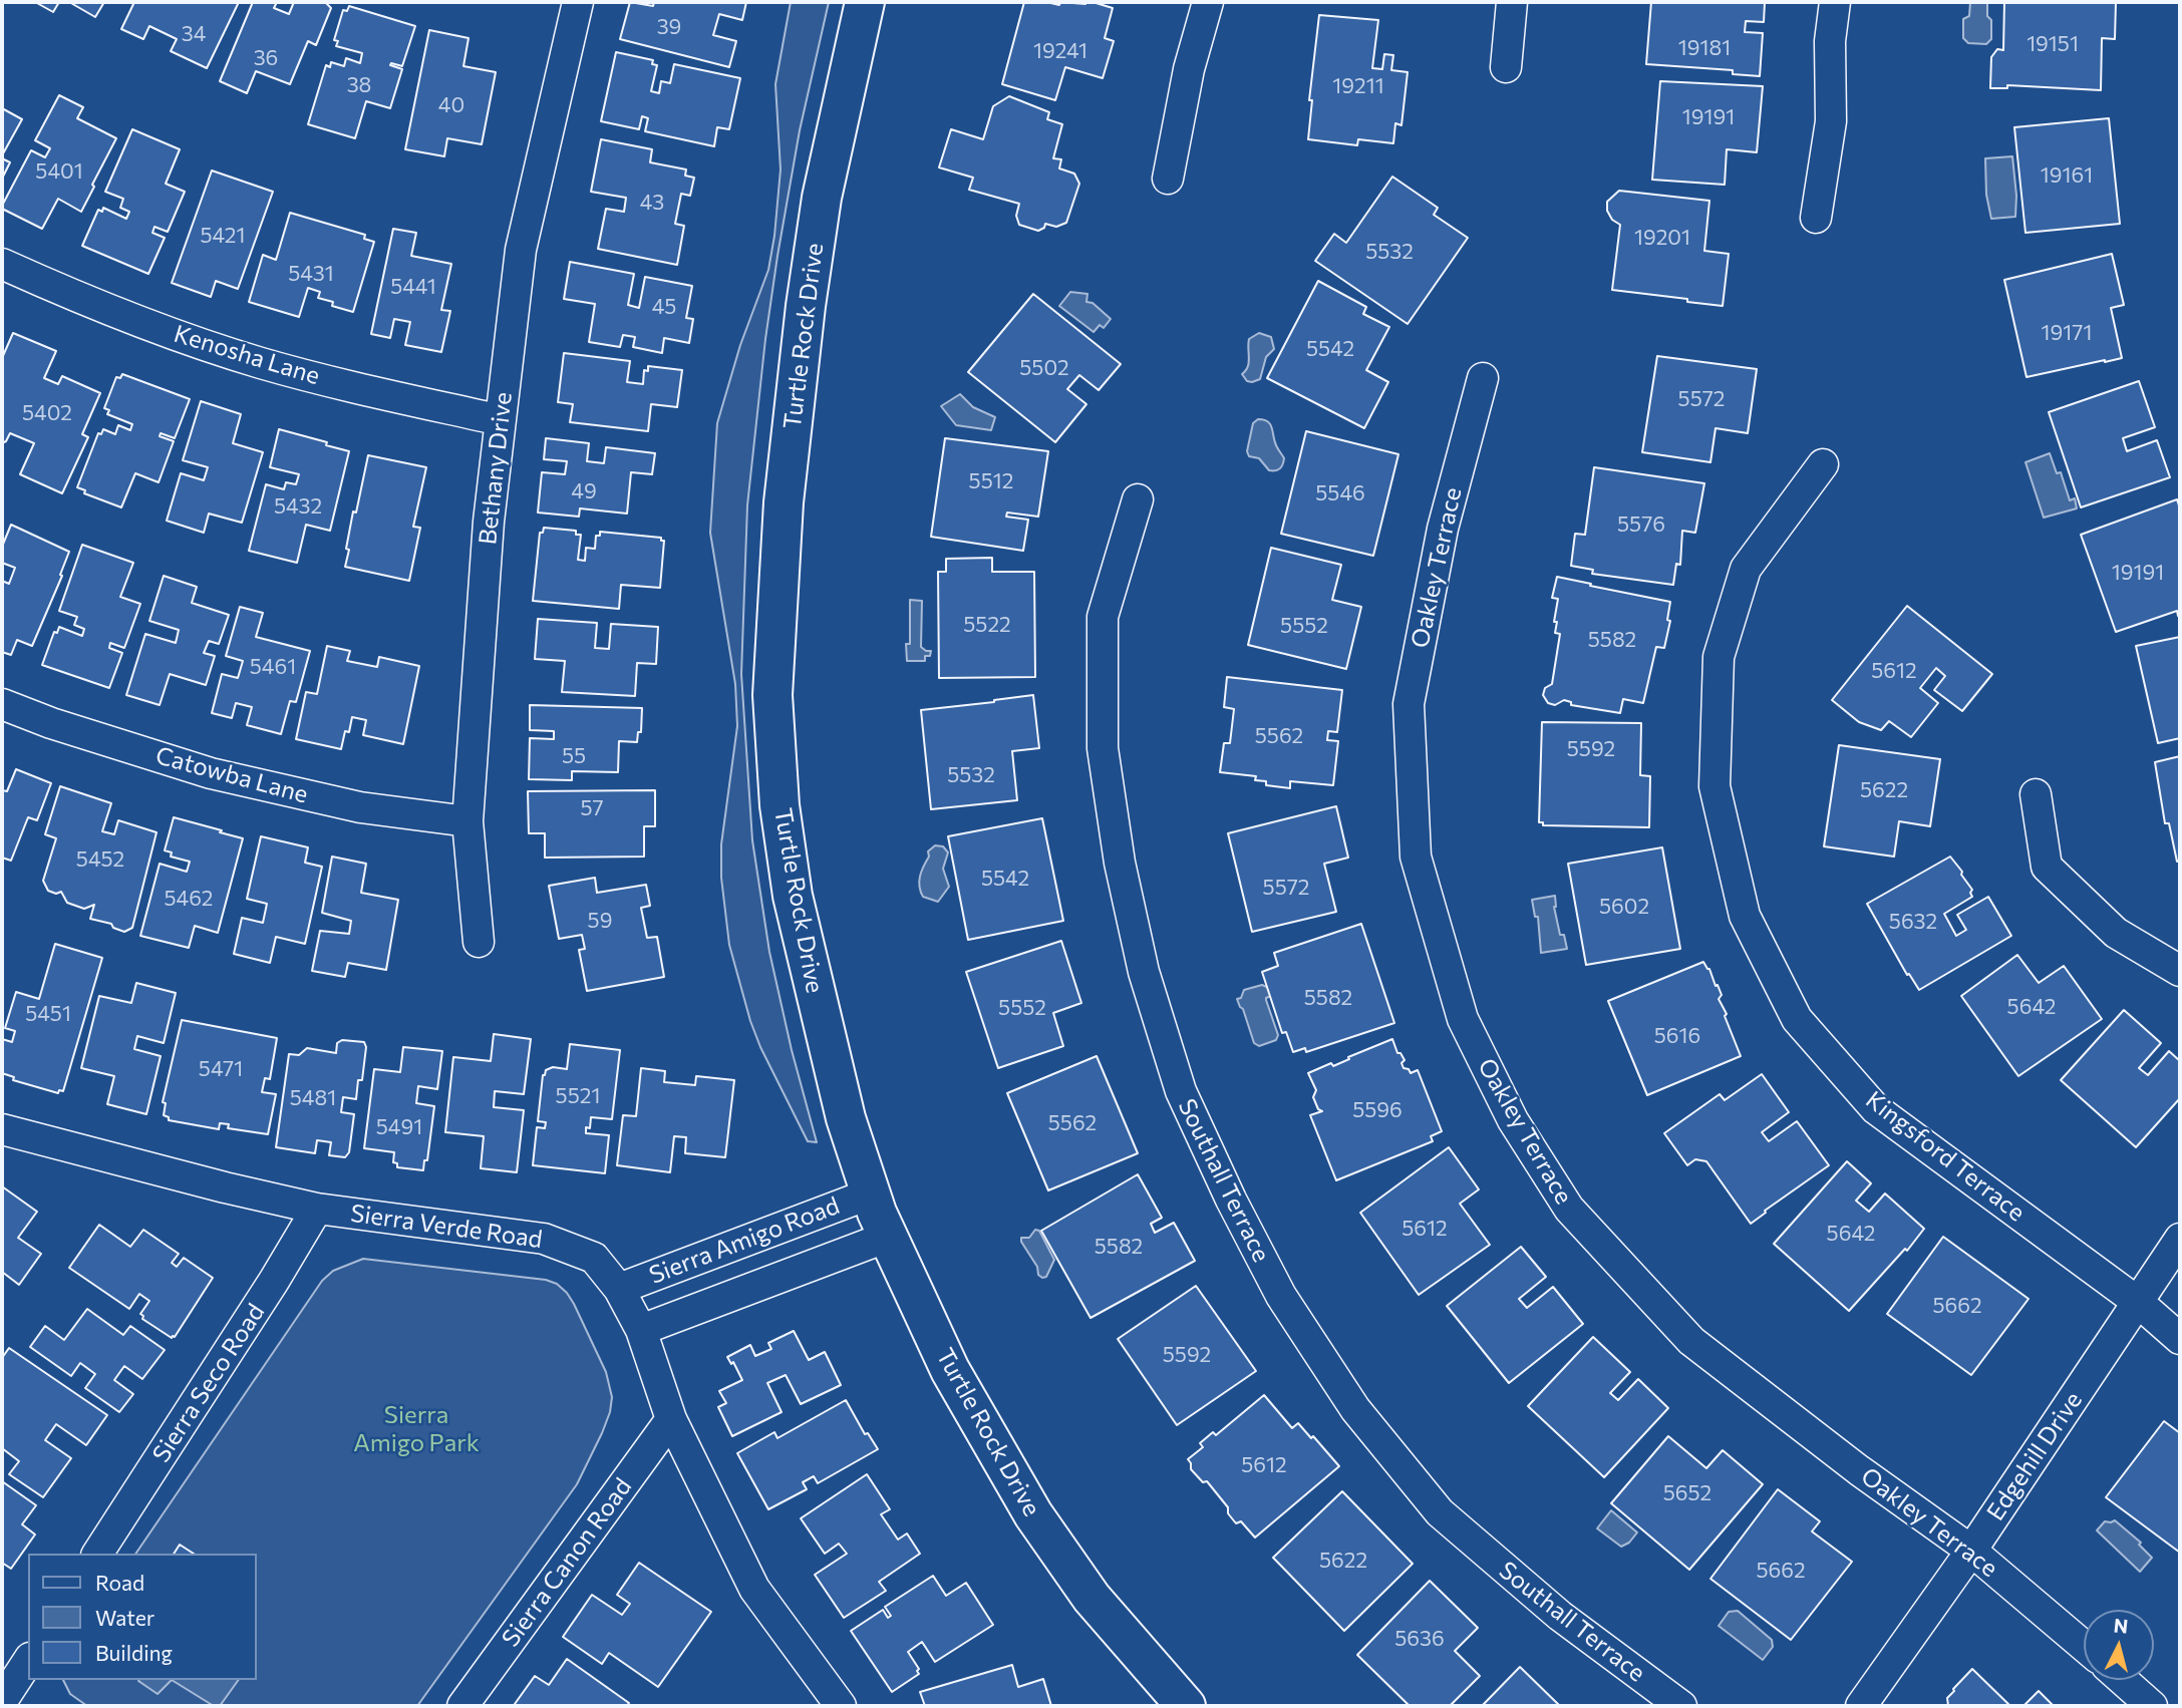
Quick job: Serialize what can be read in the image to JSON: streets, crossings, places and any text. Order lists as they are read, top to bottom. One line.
{"streets":{"street":["Turtle Rock Drive","Kenosha Lane","Bethany Drive","Oakley Terrace","Catowba Lane","Kingsford Terrace","Southall Terrace","Sierra Verde Road","Sierra Amigo Road","Sierra Seco Road","Edgehill Drive","Sierra Canon Road"]},"crossings":[["Turtle Rock Drive","Sierra Amigo Road"],["Kenosha Lane","Bethany Drive"],["Bethany Drive","Catowba Lane"],["Oakley Terrace","Edgehill Drive"],["Kingsford Terrace","Edgehill Drive"],["Sierra Verde Road","Sierra Amigo Road"],["Sierra Verde Road","Sierra Seco Road"],["Sierra Verde Road","Sierra Canon Road"]],"parks":["Sierra Amigo Park"],"house_numbers":["39","34","19151","19181","19241","36","38","19211","40","19191","5401","19161","43","5421","19201","5532","5431","5441","45","19171","5542","5502","5572","5402","5512","49","5546","5432","5576","19191","5522","5552","5582","5461","5612","5562","5592","55","5532","5622","57","5452","5542","5572","5462","5602","59","5632","5582","5642","5552","5451","5616","5471","5521","5481","5596","5562","5491","5612","5642","5582","5662","5592","5612","5652","5622","5662","5636"],"legend":["Road","Water","Building"],"north":"top"}
